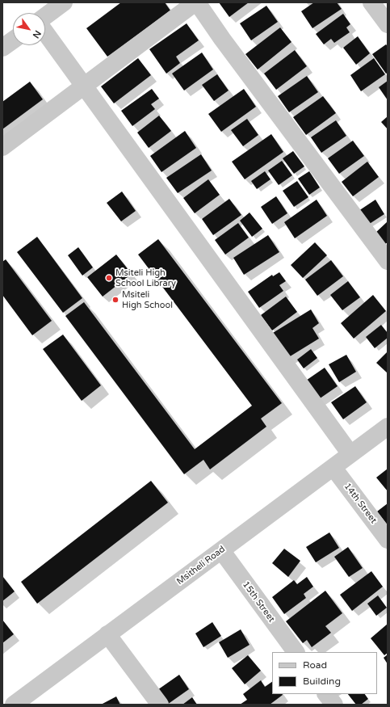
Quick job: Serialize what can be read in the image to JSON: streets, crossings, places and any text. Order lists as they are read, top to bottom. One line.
{"streets":{"street":["14th Street","Msitheli Road","15th Street"]},"crossings":[["14th Street","Msitheli Road"],["Msitheli Road","15th Street"]],"places":["Msiteli High School Library","Msiteli High School"],"legend":["Road","Building"],"north":"bottom right"}
